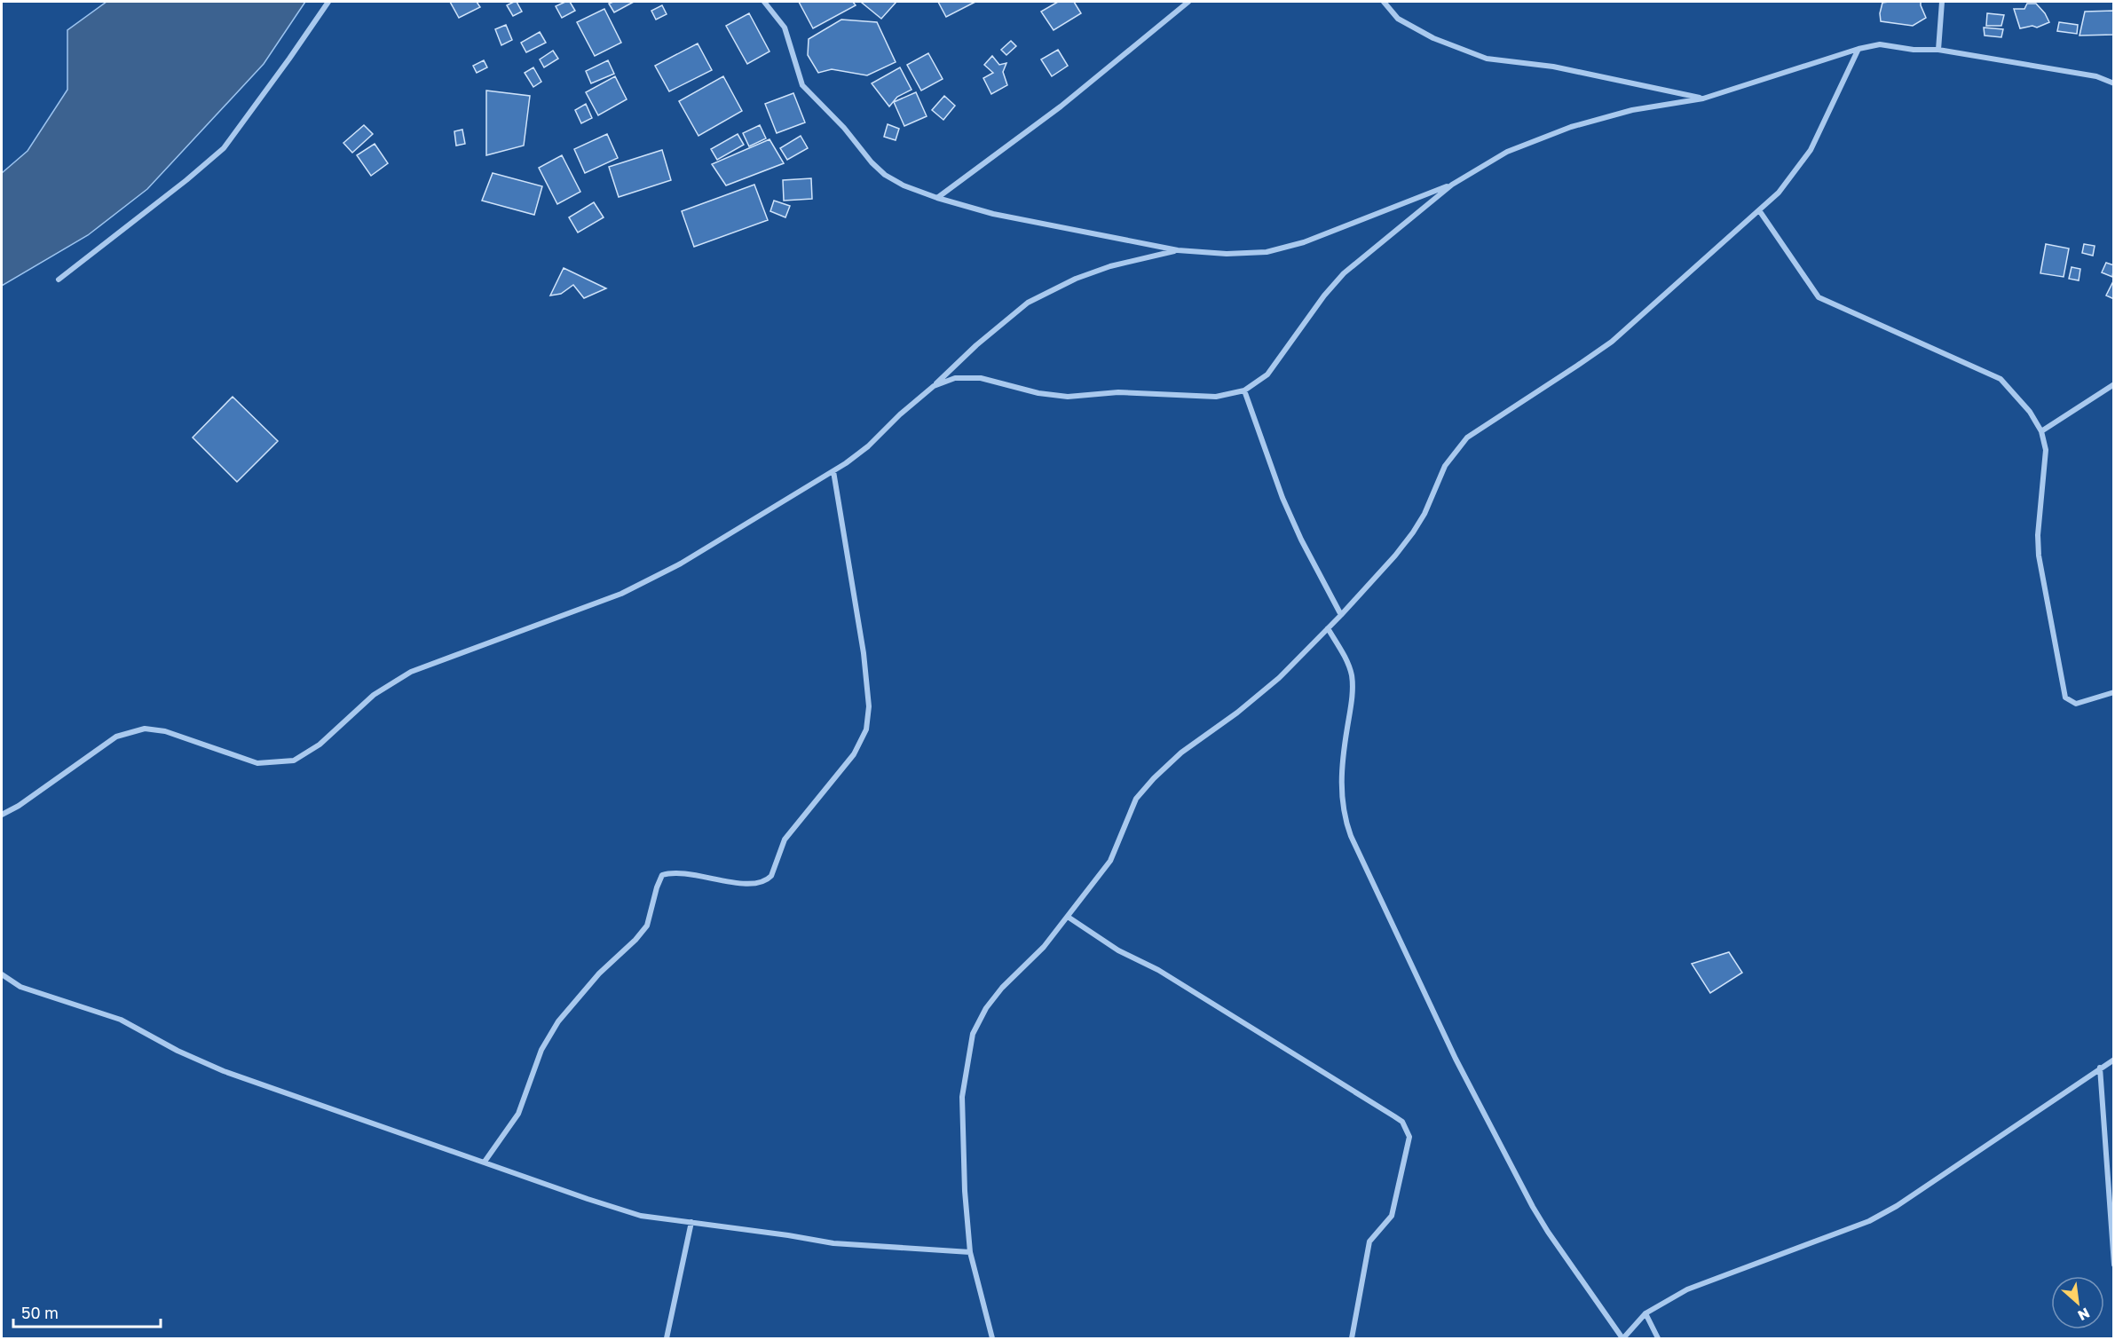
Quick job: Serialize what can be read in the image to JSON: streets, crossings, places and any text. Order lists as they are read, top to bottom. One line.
{"scale_bar":"50 m","north":"bottom right"}
